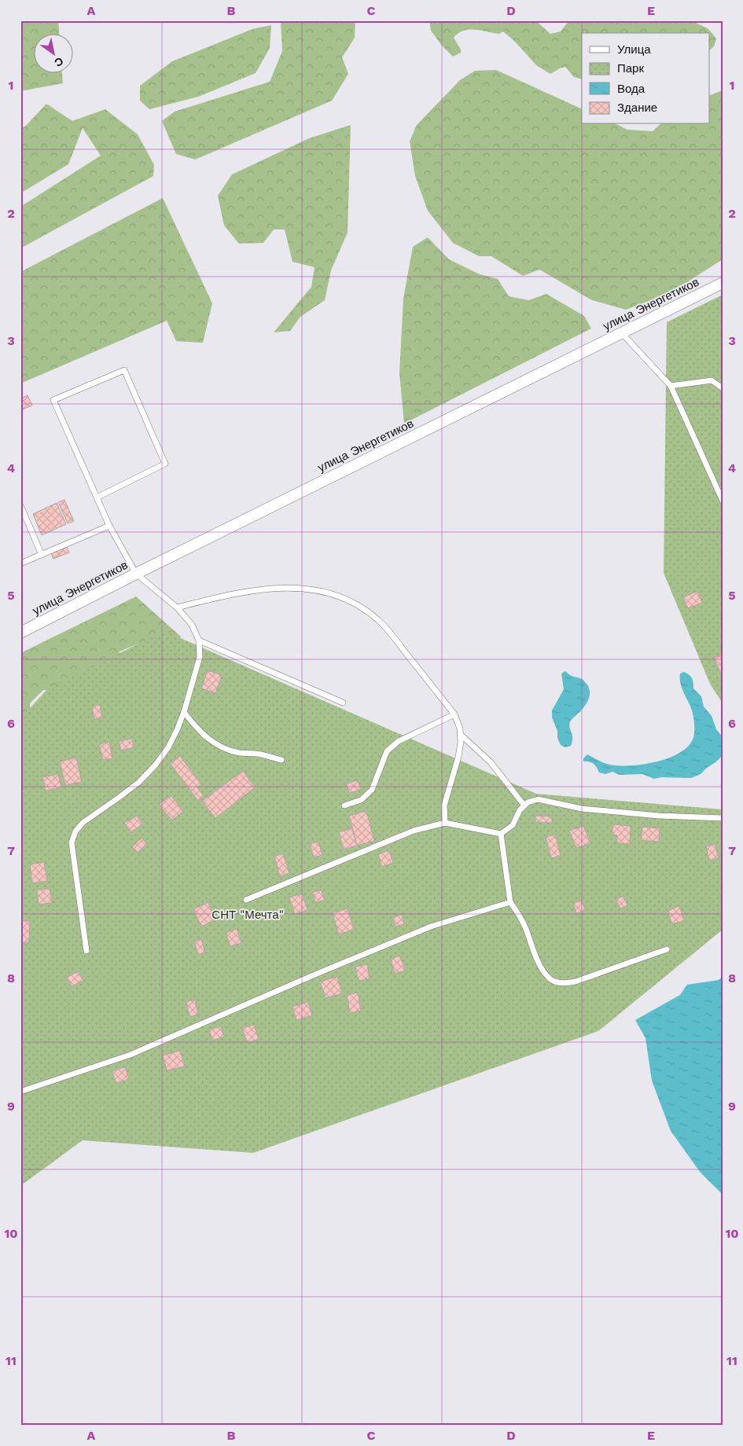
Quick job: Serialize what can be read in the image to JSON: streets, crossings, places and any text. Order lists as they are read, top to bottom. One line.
{"streets":{"street":["улица Энергетиков"]},"parks":["СНТ \"Мечта\""],"legend":["Улица","Парк","Вода","Здание"],"north":"bottom right","grid":{"columns":["A","B","C","D","E"],"rows":["1","2","3","4","5","6","7","8","9","10","11"]}}
